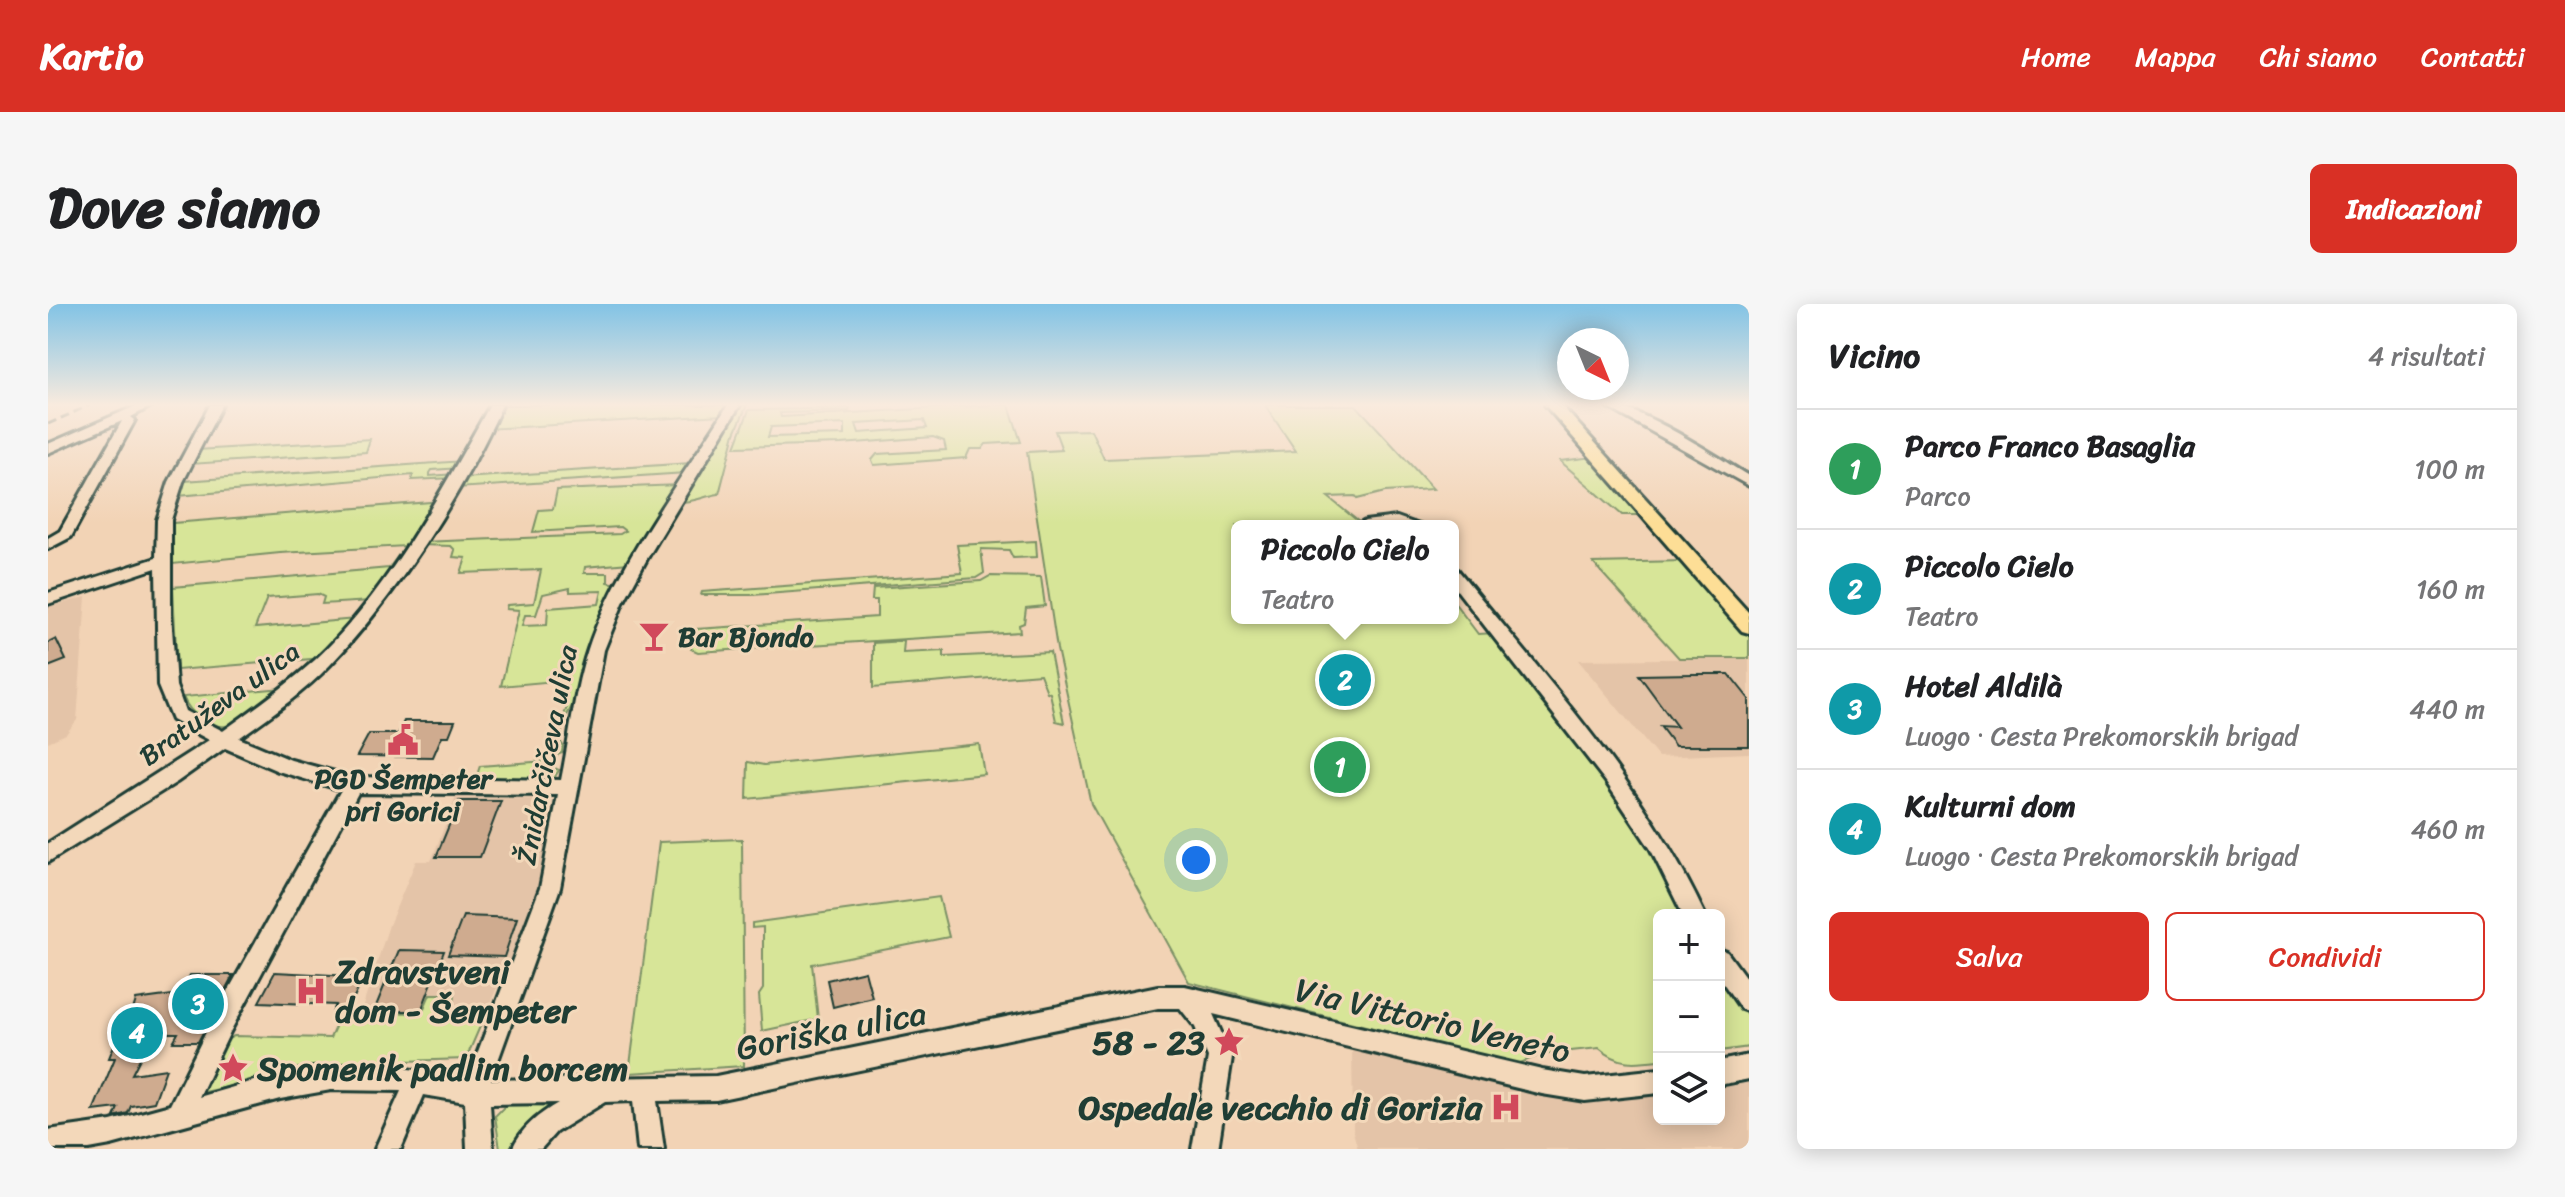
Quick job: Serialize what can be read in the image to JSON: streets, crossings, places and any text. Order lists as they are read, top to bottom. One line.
{"streets":{"street":["Bratuževa ulica","Žnidarčičeva ulica","Via Vittorio Veneto","Goriška ulica"]},"crossings":[["Žnidarčičeva ulica","Goriška ulica"],["Via Vittorio Veneto","Goriška ulica"]],"places":{"bar":["Bar Bjondo"],"public building":["PGD Šempeter pri Gorici"],"hospital":["Zdravstveni dom - Šempeter","Ospedale vecchio di Gorizia"],"place":["58 - 23","Spomenik padlim borcem"]},"north":"bottom right","page":{"header":"Kartio","nav":["Home","Mappa","Chi siamo","Contatti"],"title":"Dove siamo","buttons":["Indicazioni",["Salva","Condividi"]],"heading":["Vicino","4 risultati"],"list":[{"mark":"1","name":"Parco Franco Basaglia","note":"Parco","value":"100 m"},{"mark":"2","name":"Piccolo Cielo","note":"Teatro","value":"160 m"},{"mark":"3","name":"Hotel Aldilà","note":"Luogo · Cesta Prekomorskih brigad","value":"440 m"},{"mark":"4","name":"Kulturni dom","note":"Luogo · Cesta Prekomorskih brigad","value":"460 m"}],"popup":["Piccolo Cielo","Teatro"],"pins":["2","1","3","4"],"map_buttons":["+","−"]}}
